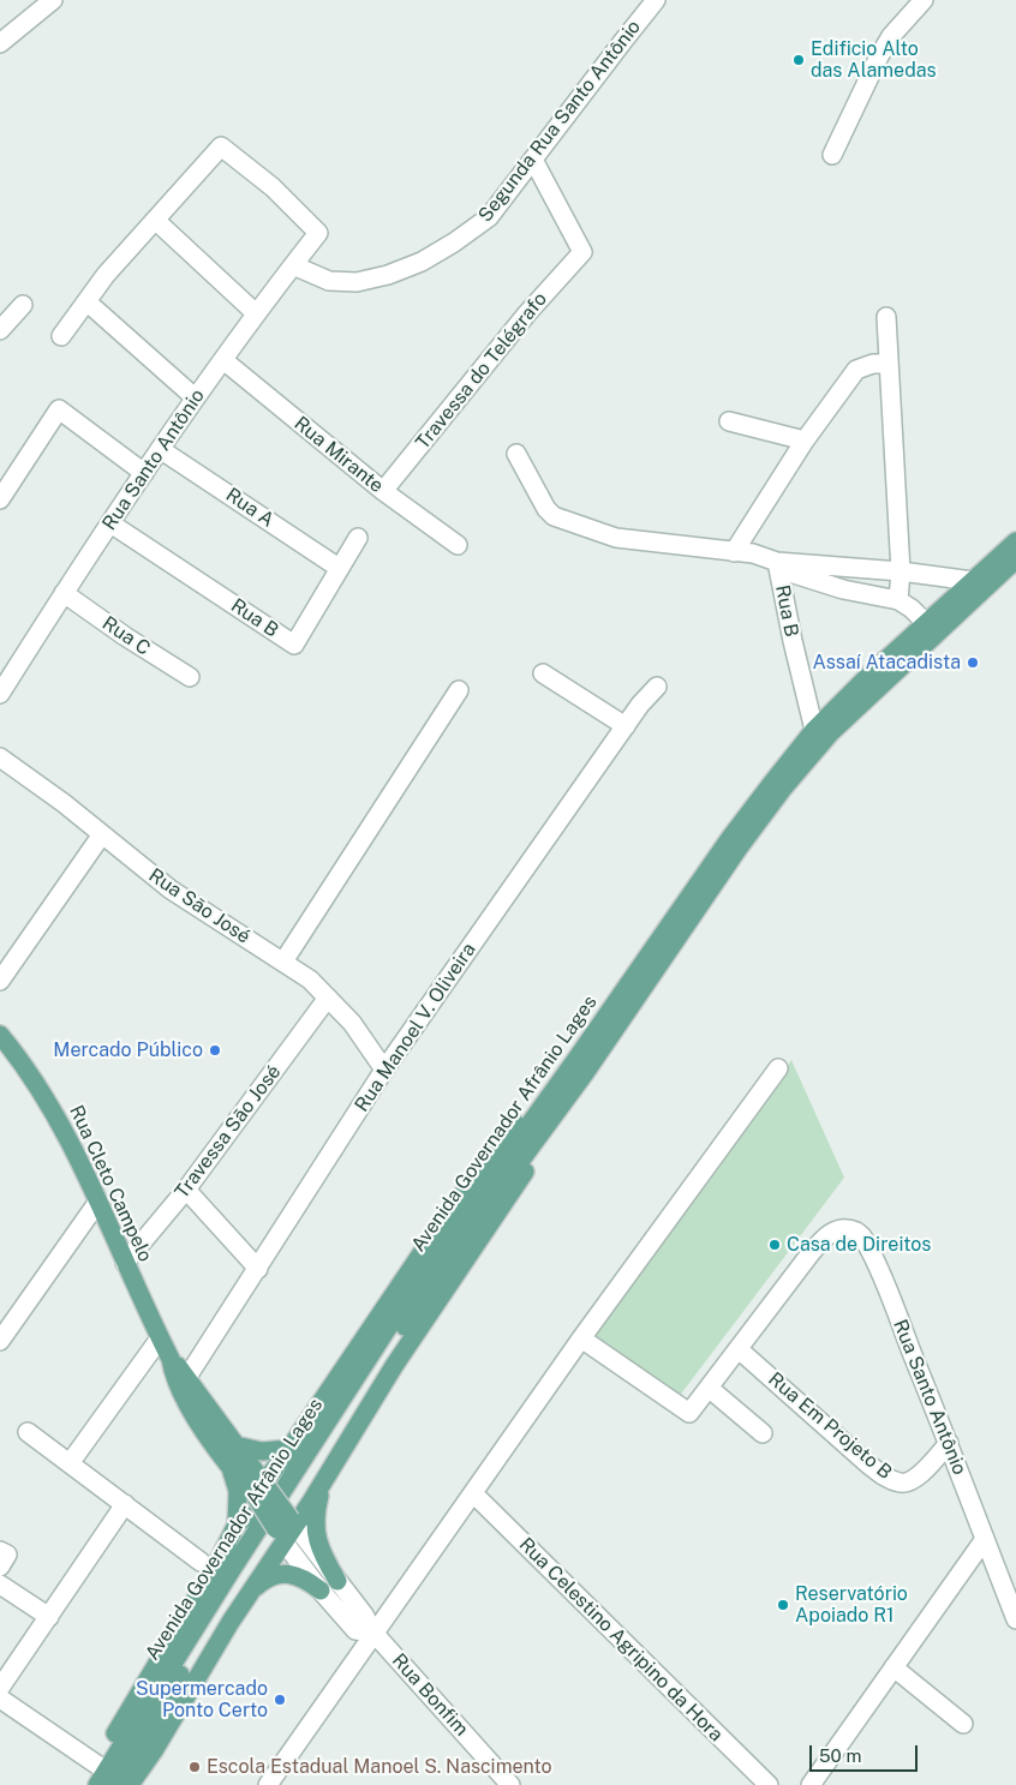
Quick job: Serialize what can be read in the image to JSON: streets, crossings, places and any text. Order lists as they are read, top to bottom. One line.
{"streets":{"main road":["Avenida Governador Afrânio Lages","Rua Cleto Campelo"],"street":["Segunda Rua Santo Antônio","Travessa do Telégrafo","Rua Mirante","Rua Santo Antônio","Rua A","Rua B","Rua C","Rua São José","Rua Manoel V. Oliveira","Travessa São José","Rua Em Projeto B","Rua Celestino Agripino da Hora","Rua Bonfim"]},"crossings":[["Segunda Rua Santo Antônio","Travessa do Telégrafo"],["Segunda Rua Santo Antônio","Rua Santo Antônio"],["Travessa do Telégrafo","Rua Mirante"],["Rua Mirante","Rua Santo Antônio"],["Rua Santo Antônio","Rua A"],["Rua Santo Antônio","Rua B"],["Rua Santo Antônio","Rua C"],["Rua Santo Antônio","Rua Em Projeto B"],["Rua A","Rua B"],["Rua B","Avenida Governador Afrânio Lages"],["Rua São José","Rua Manoel V. Oliveira"],["Rua São José","Travessa São José"],["Rua Manoel V. Oliveira","Rua Cleto Campelo"],["Travessa São José","Rua Cleto Campelo"],["Rua Cleto Campelo","Rua Bonfim"]],"places":["Edificio Alto das Alamedas","Assaí Atacadista","Mercado Público","Casa de Direitos","Reservatório Apoiado R1","Supermercado Ponto Certo","Escola Estadual Manoel S. Nascimento"],"scale_bar":"50 m"}
